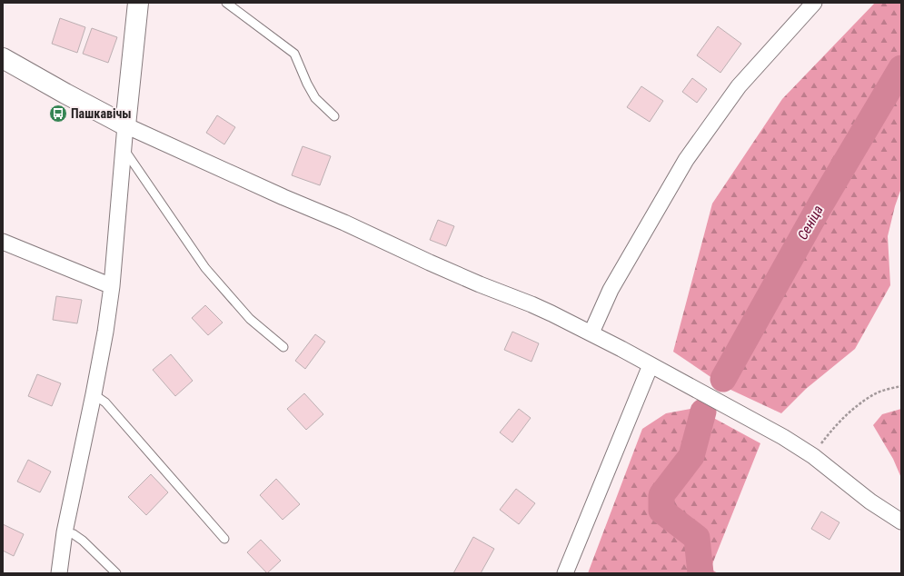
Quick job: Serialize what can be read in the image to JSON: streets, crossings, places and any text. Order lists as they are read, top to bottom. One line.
{"water":["Сеніца"],"places":{"bus stop":["Пашкавічы"]}}
